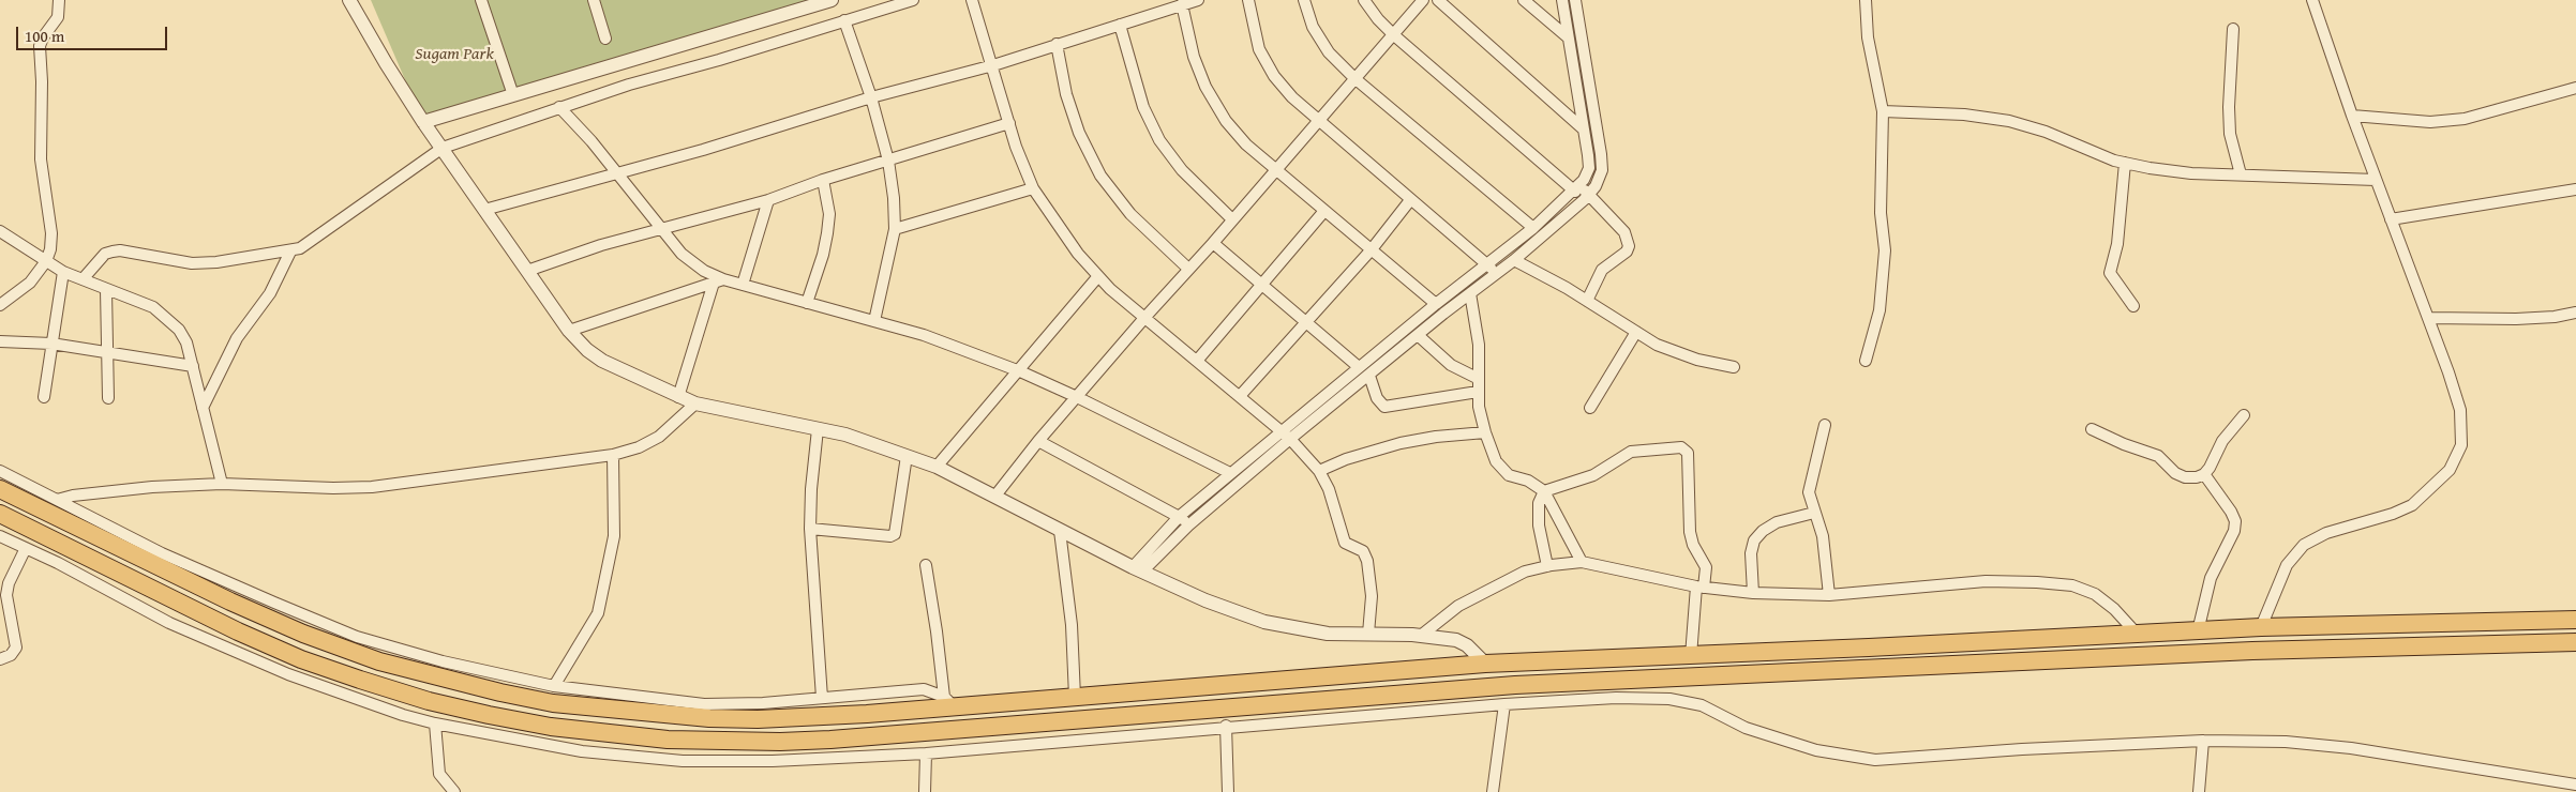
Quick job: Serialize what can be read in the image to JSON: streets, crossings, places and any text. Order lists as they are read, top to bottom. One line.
{"parks":["Sugam Park"],"scale_bar":"100 m"}
